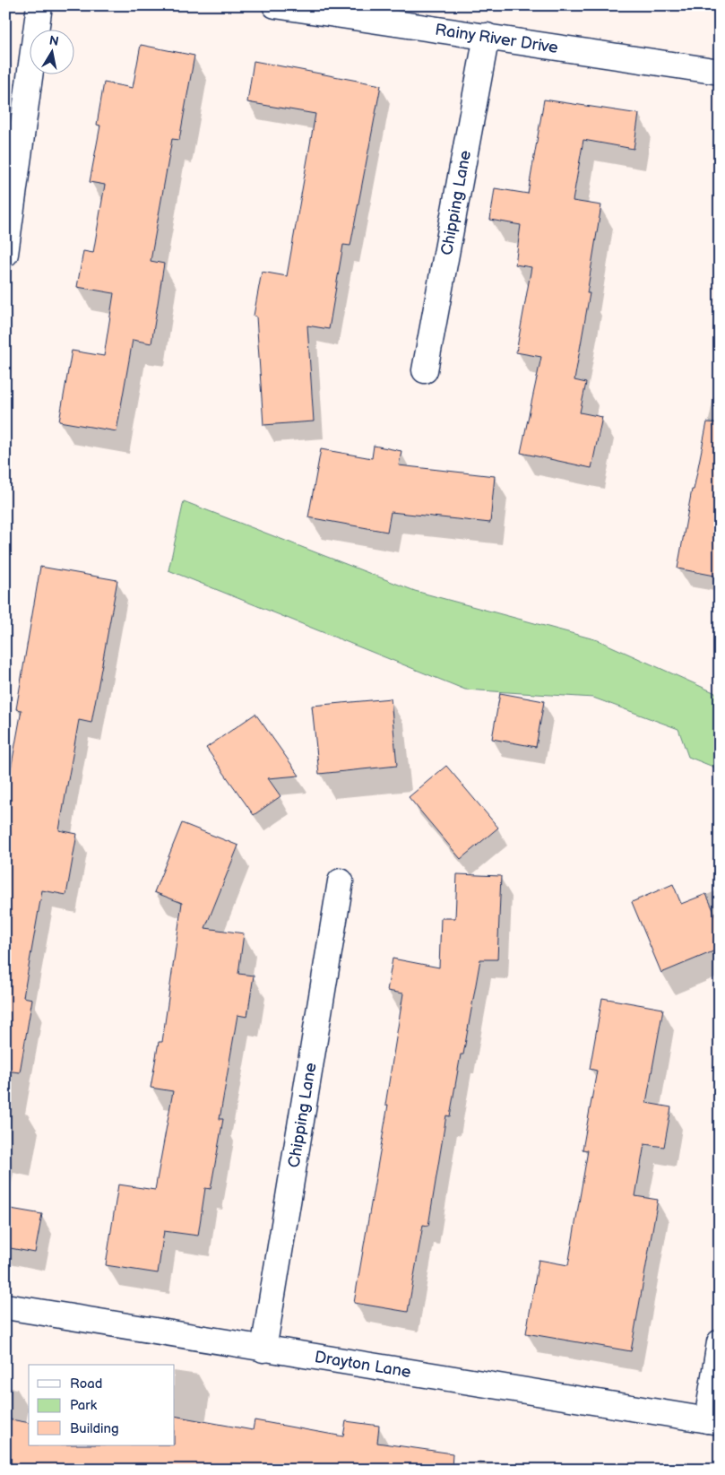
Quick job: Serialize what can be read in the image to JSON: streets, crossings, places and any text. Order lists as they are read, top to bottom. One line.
{"streets":{"street":["Rainy River Drive","Chipping Lane","Drayton Lane"]},"crossings":[["Rainy River Drive","Chipping Lane"],["Chipping Lane","Drayton Lane"]],"legend":["Road","Park","Building"],"north":"top"}
